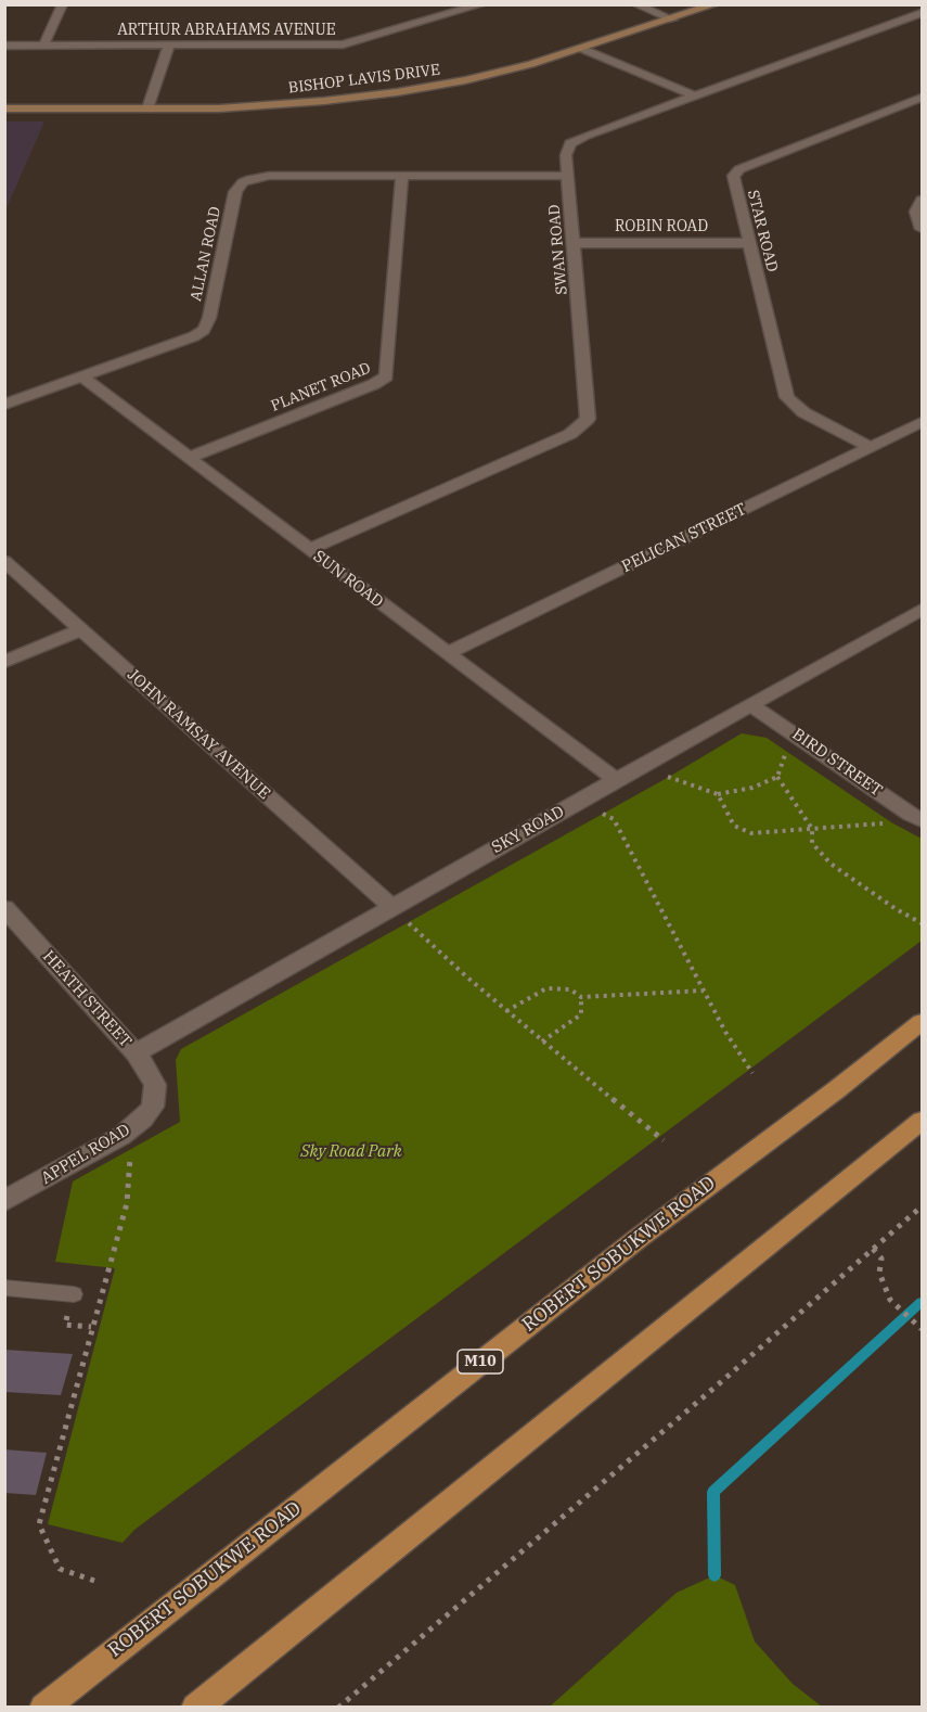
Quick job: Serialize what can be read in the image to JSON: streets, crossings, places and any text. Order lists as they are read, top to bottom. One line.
{"streets":{"main road":["ROBERT SOBUKWE ROAD","M10"],"street":["ARTHUR ABRAHAMS AVENUE","BISHOP LAVIS DRIVE","ROBIN ROAD","STAR ROAD","SWAN ROAD","ALLAN ROAD","PLANET ROAD","PELICAN STREET","SUN ROAD","JOHN RAMSAY AVENUE","BIRD STREET","SKY ROAD","HEATH STREET","APPEL ROAD"]},"crossings":[["ROBIN ROAD","STAR ROAD"],["ROBIN ROAD","SWAN ROAD"],["STAR ROAD","PELICAN STREET"],["SWAN ROAD","ALLAN ROAD"],["SWAN ROAD","SUN ROAD"],["ALLAN ROAD","PLANET ROAD"],["ALLAN ROAD","SUN ROAD"],["PLANET ROAD","SUN ROAD"],["PELICAN STREET","SUN ROAD"],["SUN ROAD","SKY ROAD"],["JOHN RAMSAY AVENUE","SKY ROAD"],["BIRD STREET","SKY ROAD"],["SKY ROAD","HEATH STREET"],["HEATH STREET","APPEL ROAD"]],"parks":["Sky Road Park"]}
